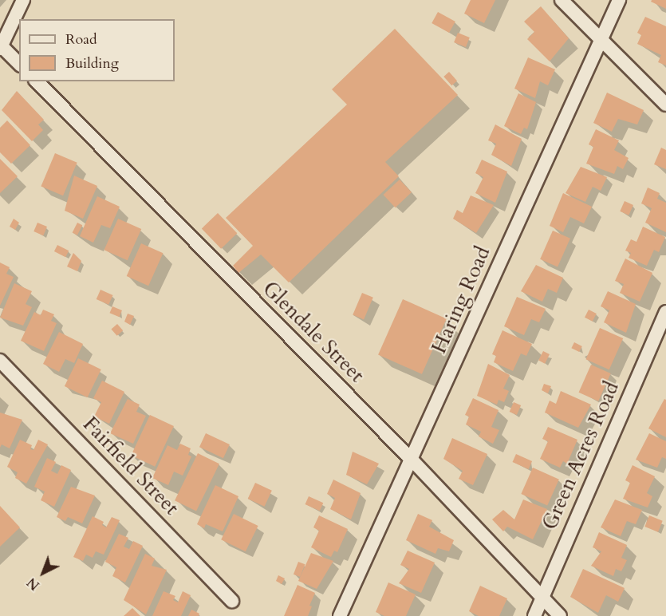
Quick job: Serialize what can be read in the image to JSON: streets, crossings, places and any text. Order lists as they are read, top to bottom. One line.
{"streets":{"street":["Haring Road","Glendale Street","Green Acres Road","Fairfield Street"]},"crossings":[["Haring Road","Glendale Street"],["Glendale Street","Green Acres Road"]],"legend":["Road","Building"],"north":"bottom left"}
